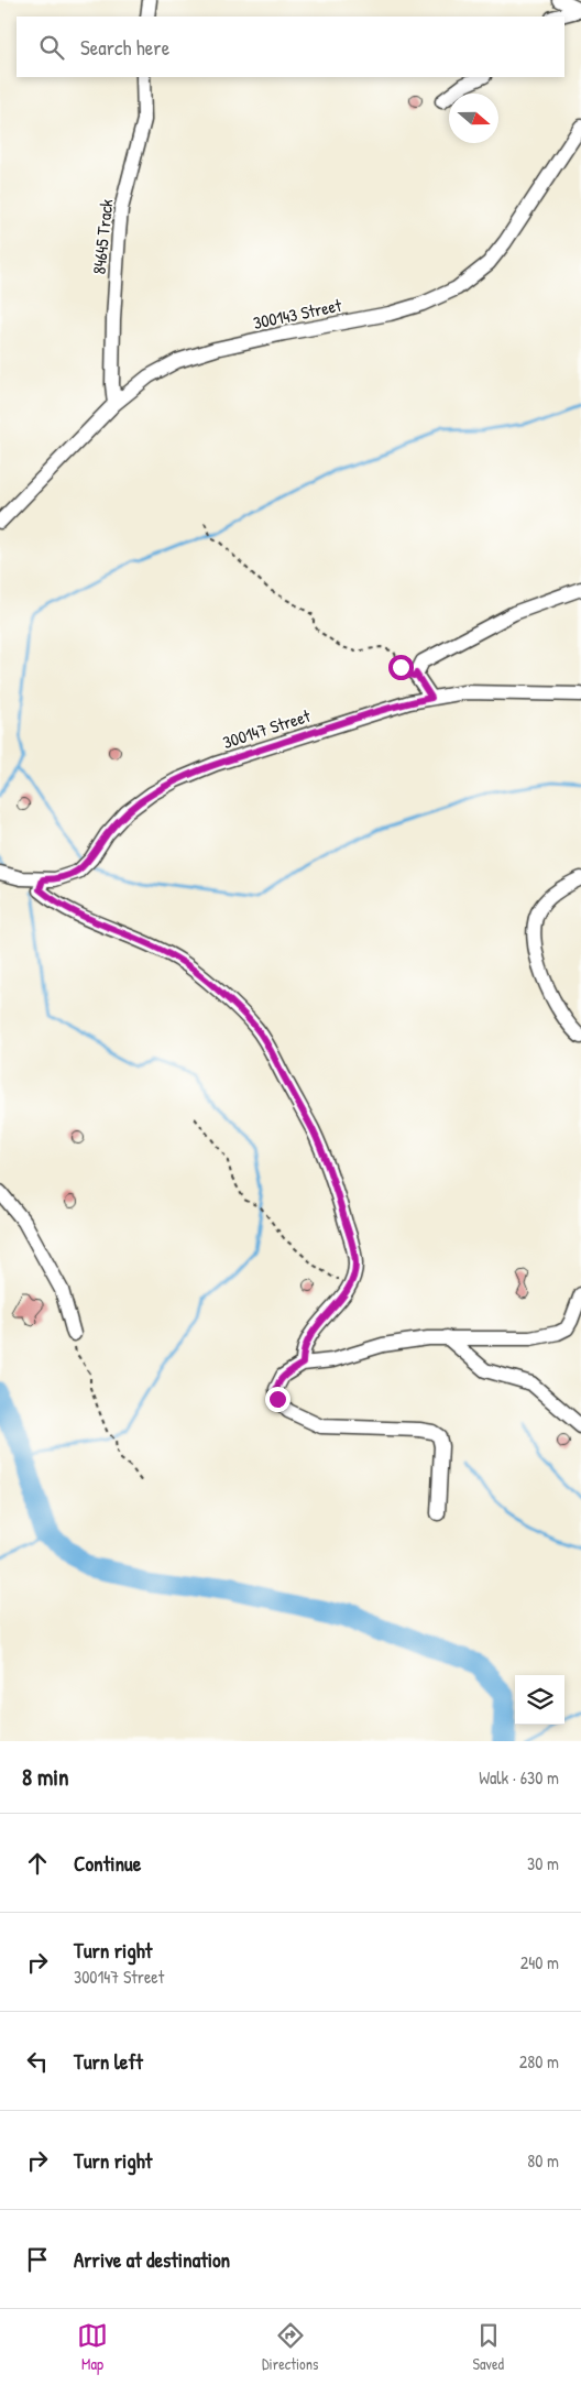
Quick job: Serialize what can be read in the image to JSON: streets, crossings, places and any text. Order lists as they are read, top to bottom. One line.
{"streets":{"street":["84645 Track","300143 Street","300147 Street"]},"crossings":[["84645 Track","300143 Street"]],"north":"right","page":{"search":"Search here","heading":["8 min","Walk · 630 m"],"list":[["Continue","30 m"],["Turn right","300147 Street","240 m"],["Turn left","280 m"],["Turn right","80 m"],"Arrive at destination"],"nav":["Map","Directions","Saved"]}}
